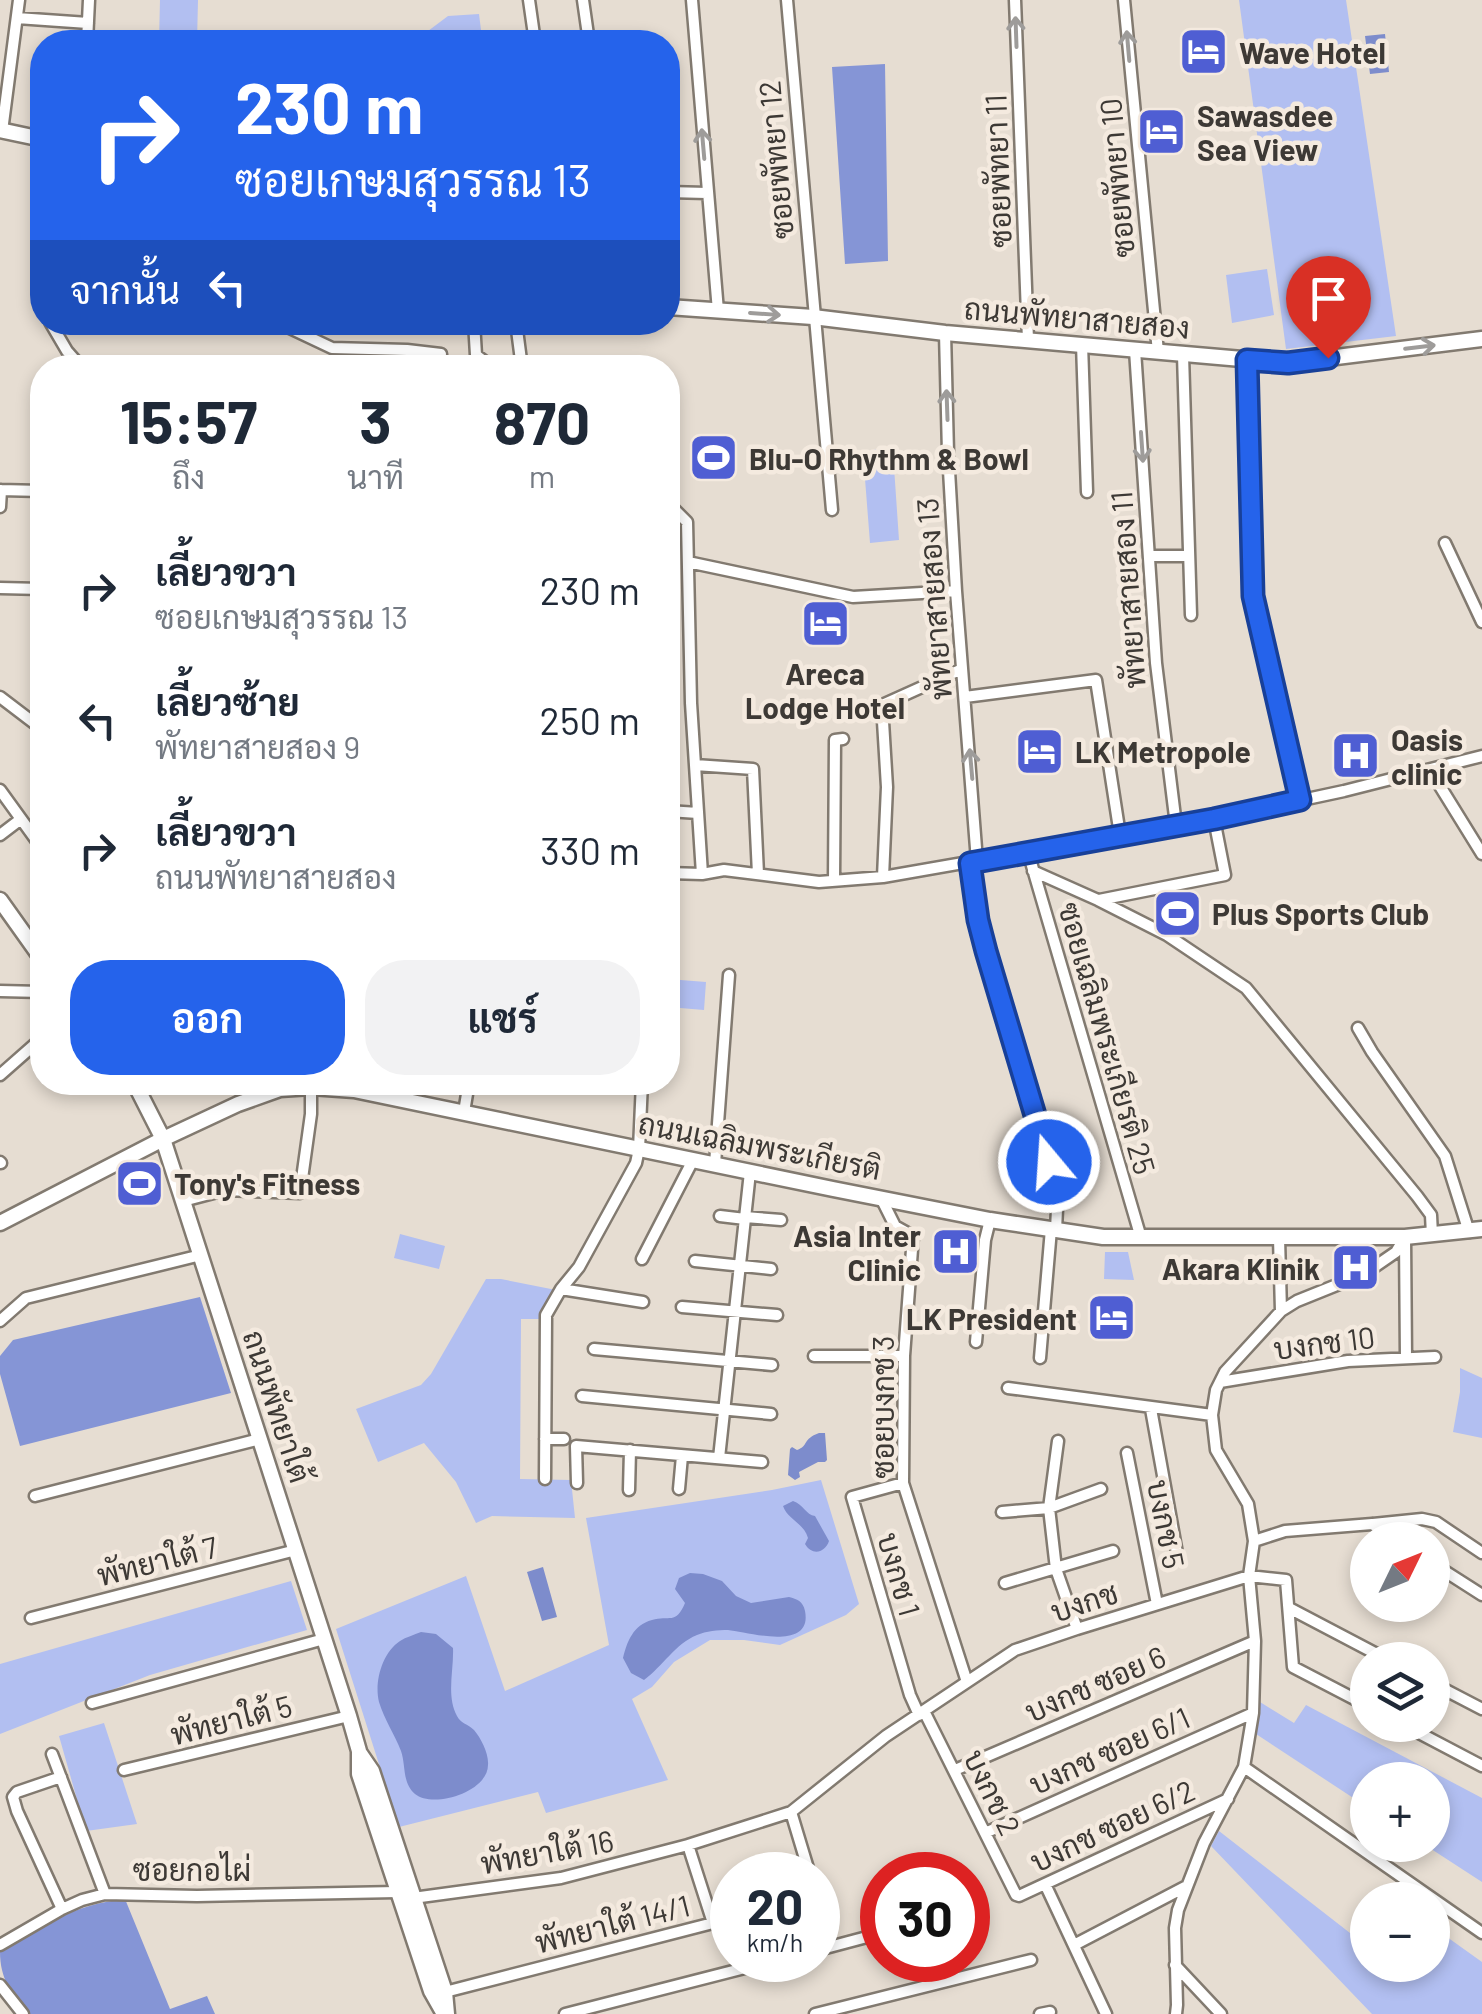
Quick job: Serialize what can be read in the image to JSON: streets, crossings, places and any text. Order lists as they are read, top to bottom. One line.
{"streets":{"main road":["ถนนพัทยาสายสอง","ถนนเฉลิมพระเกียรติ","ถนนพัทยาใต้"],"street":["ซอยพัทยา 12","ซอยพัทยา 11","ซอยพัทยา 10","พัทยาสายสอง 11","พัทยาสายสอง 13","ซอยเฉลิมพระเกียรติ 25","บงกช 10","ซอยบงกช 3","บงกช 5","พัทยาใต้ 7","บงกช 1","บงกช","บงกช ซอย 6","พัทยาใต้ 5","บงกช ซอย 6/1","บงกช 2","บงกช ซอย 6/2","พัทยาใต้ 16","ซอยกอไผ่","พัทยาใต้ 14/1"]},"crossings":[["ซอยพัทยา 12","ถนนพัทยาสายสอง"],["ซอยพัทยา 11","ถนนพัทยาสายสอง"],["ซอยพัทยา 10","ถนนพัทยาสายสอง"],["ถนนพัทยาสายสอง","พัทยาสายสอง 11"],["ถนนพัทยาสายสอง","พัทยาสายสอง 13"],["พัทยาสายสอง 13","ถนนเฉลิมพระเกียรติ"],["ซอยเฉลิมพระเกียรติ 25","ถนนเฉลิมพระเกียรติ"],["ถนนเฉลิมพระเกียรติ","ถนนพัทยาใต้"],["ถนนเฉลิมพระเกียรติ","ซอยบงกช 3"],["ถนนพัทยาใต้","พัทยาใต้ 7"],["ถนนพัทยาใต้","พัทยาใต้ 5"],["ถนนพัทยาใต้","พัทยาใต้ 16"],["ถนนพัทยาใต้","ซอยกอไผ่"],["ถนนพัทยาใต้","พัทยาใต้ 14/1"],["ซอยบงกช 3","บงกช 1"],["ซอยบงกช 3","บงกช"],["บงกช 5","บงกช"],["บงกช 1","บงกช"],["บงกช 1","บงกช 2"],["บงกช","บงกช 2"],["บงกช","พัทยาใต้ 16"],["บงกช","พัทยาใต้ 14/1"],["บงกช ซอย 6","บงกช 2"],["บงกช ซอย 6/1","บงกช 2"],["บงกช 2","บงกช ซอย 6/2"],["พัทยาใต้ 16","พัทยาใต้ 14/1"]],"one_way":["ซอยพัทยา 11","ซอยพัทยา 10","ถนนพัทยาสายสอง","พัทยาสายสอง 13"],"places":{"hotel":["Wave Hotel","Sawasdee Sea View","Areca Lodge Hotel","LK Metropole","LK President"],"sports":["Blu-O Rhythm & Bowl","Plus Sports Club","Tony's Fitness"],"hospital":["Oasis clinic","Asia Inter Clinic","Akara Klinik"]},"north":"top right","page":{"turn":["230 m","ซอยเกษมสุวรรณ 13"],"then":"จากนั้น","eta":["15:57","ถึง","3","นาที","870","m"],"list":[{"name":"เลี้ยวขวา","note":"ซอยเกษมสุวรรณ 13","value":"230 m"},{"name":"เลี้ยวซ้าย","note":"พัทยาสายสอง 9","value":"250 m"},{"name":"เลี้ยวขวา","note":"ถนนพัทยาสายสอง","value":"330 m"}],"buttons":["ออก","แชร์"],"map_buttons":["+","−"],"speed":"20 km/h","limit":"30"}}
